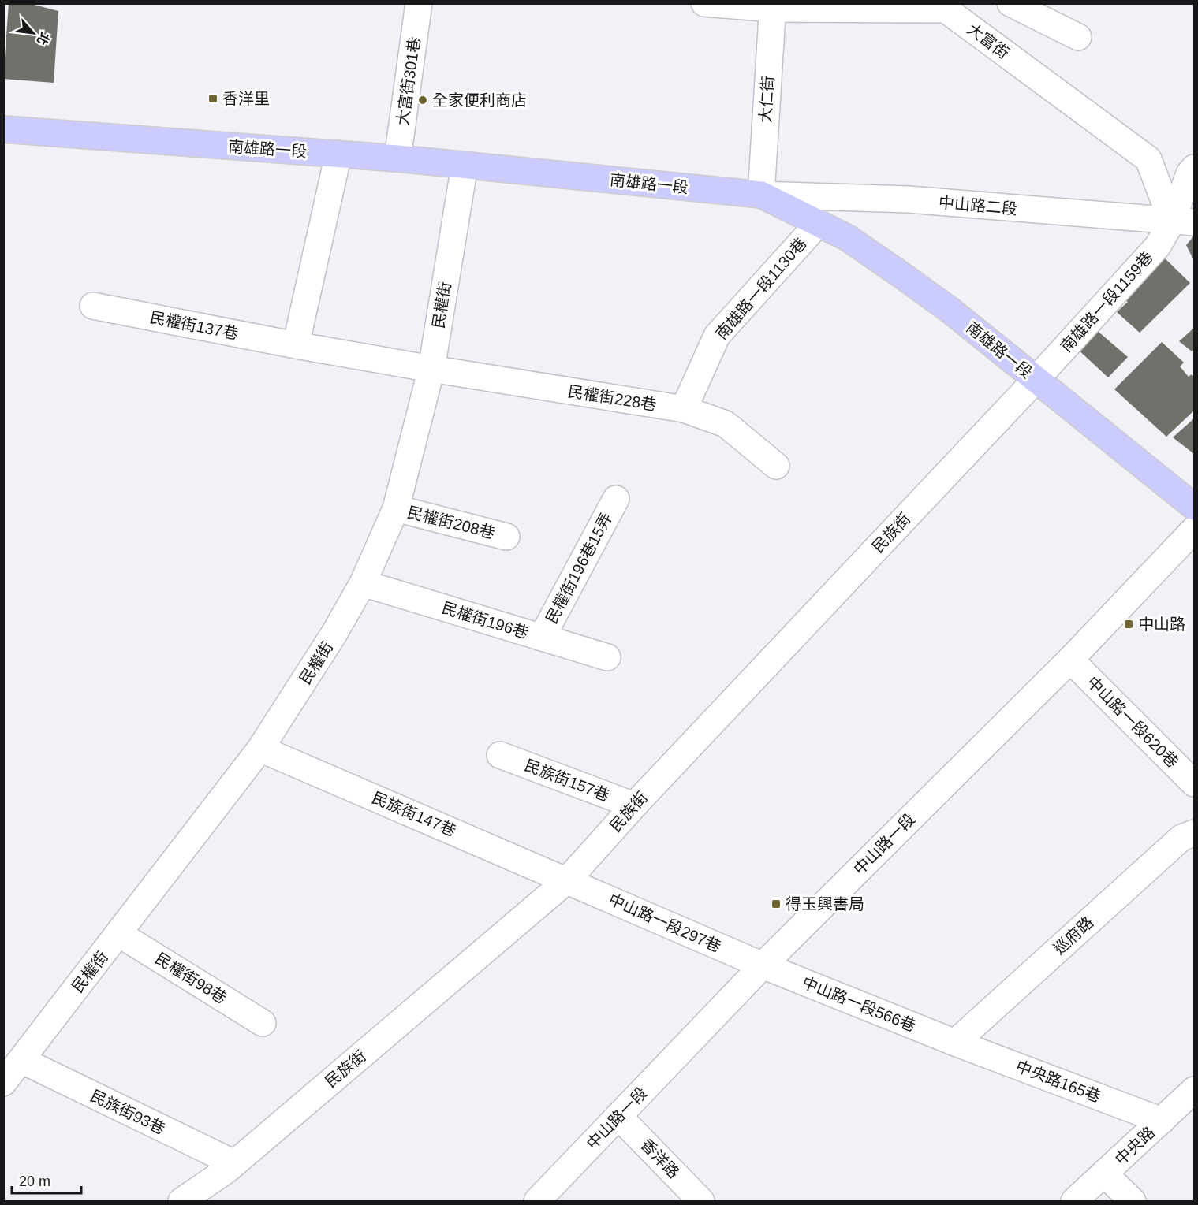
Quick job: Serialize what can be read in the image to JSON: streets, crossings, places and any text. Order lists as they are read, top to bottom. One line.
{"streets":{"main road":["南雄路一段"],"street":["大富街","大富街301巷","大仁街","中山路二段","南雄路一段1130巷","南雄路一段1159巷","民權街","民權街137巷","民權街228巷","民權街208巷","民族街","民權街196巷15弄","民權街196巷","中山路一段620巷","民族街157巷","民族街147巷","中山路一段","中山路一段297巷","巡府路","民權街98巷","中山路一段566巷","中央路165巷","民族街93巷","中央路","香洋路"]},"crossings":[["大富街","大仁街"],["大富街","中山路二段"],["大富街","南雄路一段1159巷"],["大富街301巷","南雄路一段"],["大仁街","南雄路一段"],["大仁街","中山路二段"],["南雄路一段","中山路二段"],["南雄路一段","南雄路一段1130巷"],["南雄路一段","南雄路一段1159巷"],["南雄路一段","民權街"],["南雄路一段","民族街"],["中山路二段","南雄路一段1159巷"],["南雄路一段1130巷","民權街228巷"],["南雄路一段1159巷","民族街"],["民權街","民權街137巷"],["民權街","民權街228巷"],["民權街","民權街208巷"],["民權街","民權街196巷"],["民權街","民族街147巷"],["民權街","民權街98巷"],["民權街","民族街93巷"],["民權街137巷","民權街228巷"],["民族街","民族街157巷"],["民族街","民族街147巷"],["民族街","中山路一段297巷"],["民族街","民族街93巷"],["民權街196巷15弄","民權街196巷"],["中山路一段620巷","中山路一段"],["民族街147巷","中山路一段297巷"],["中山路一段","中山路一段297巷"],["中山路一段","中山路一段566巷"],["中山路一段","香洋路"],["中山路一段297巷","中山路一段566巷"],["巡府路","中山路一段566巷"],["巡府路","中央路165巷"],["中山路一段566巷","中央路165巷"],["中央路165巷","中央路"]],"places":{"transit":["香洋里","中山路","得玉興書局"],"other":["全家便利商店"]},"scale_bar":"20 m","north":"bottom right"}
